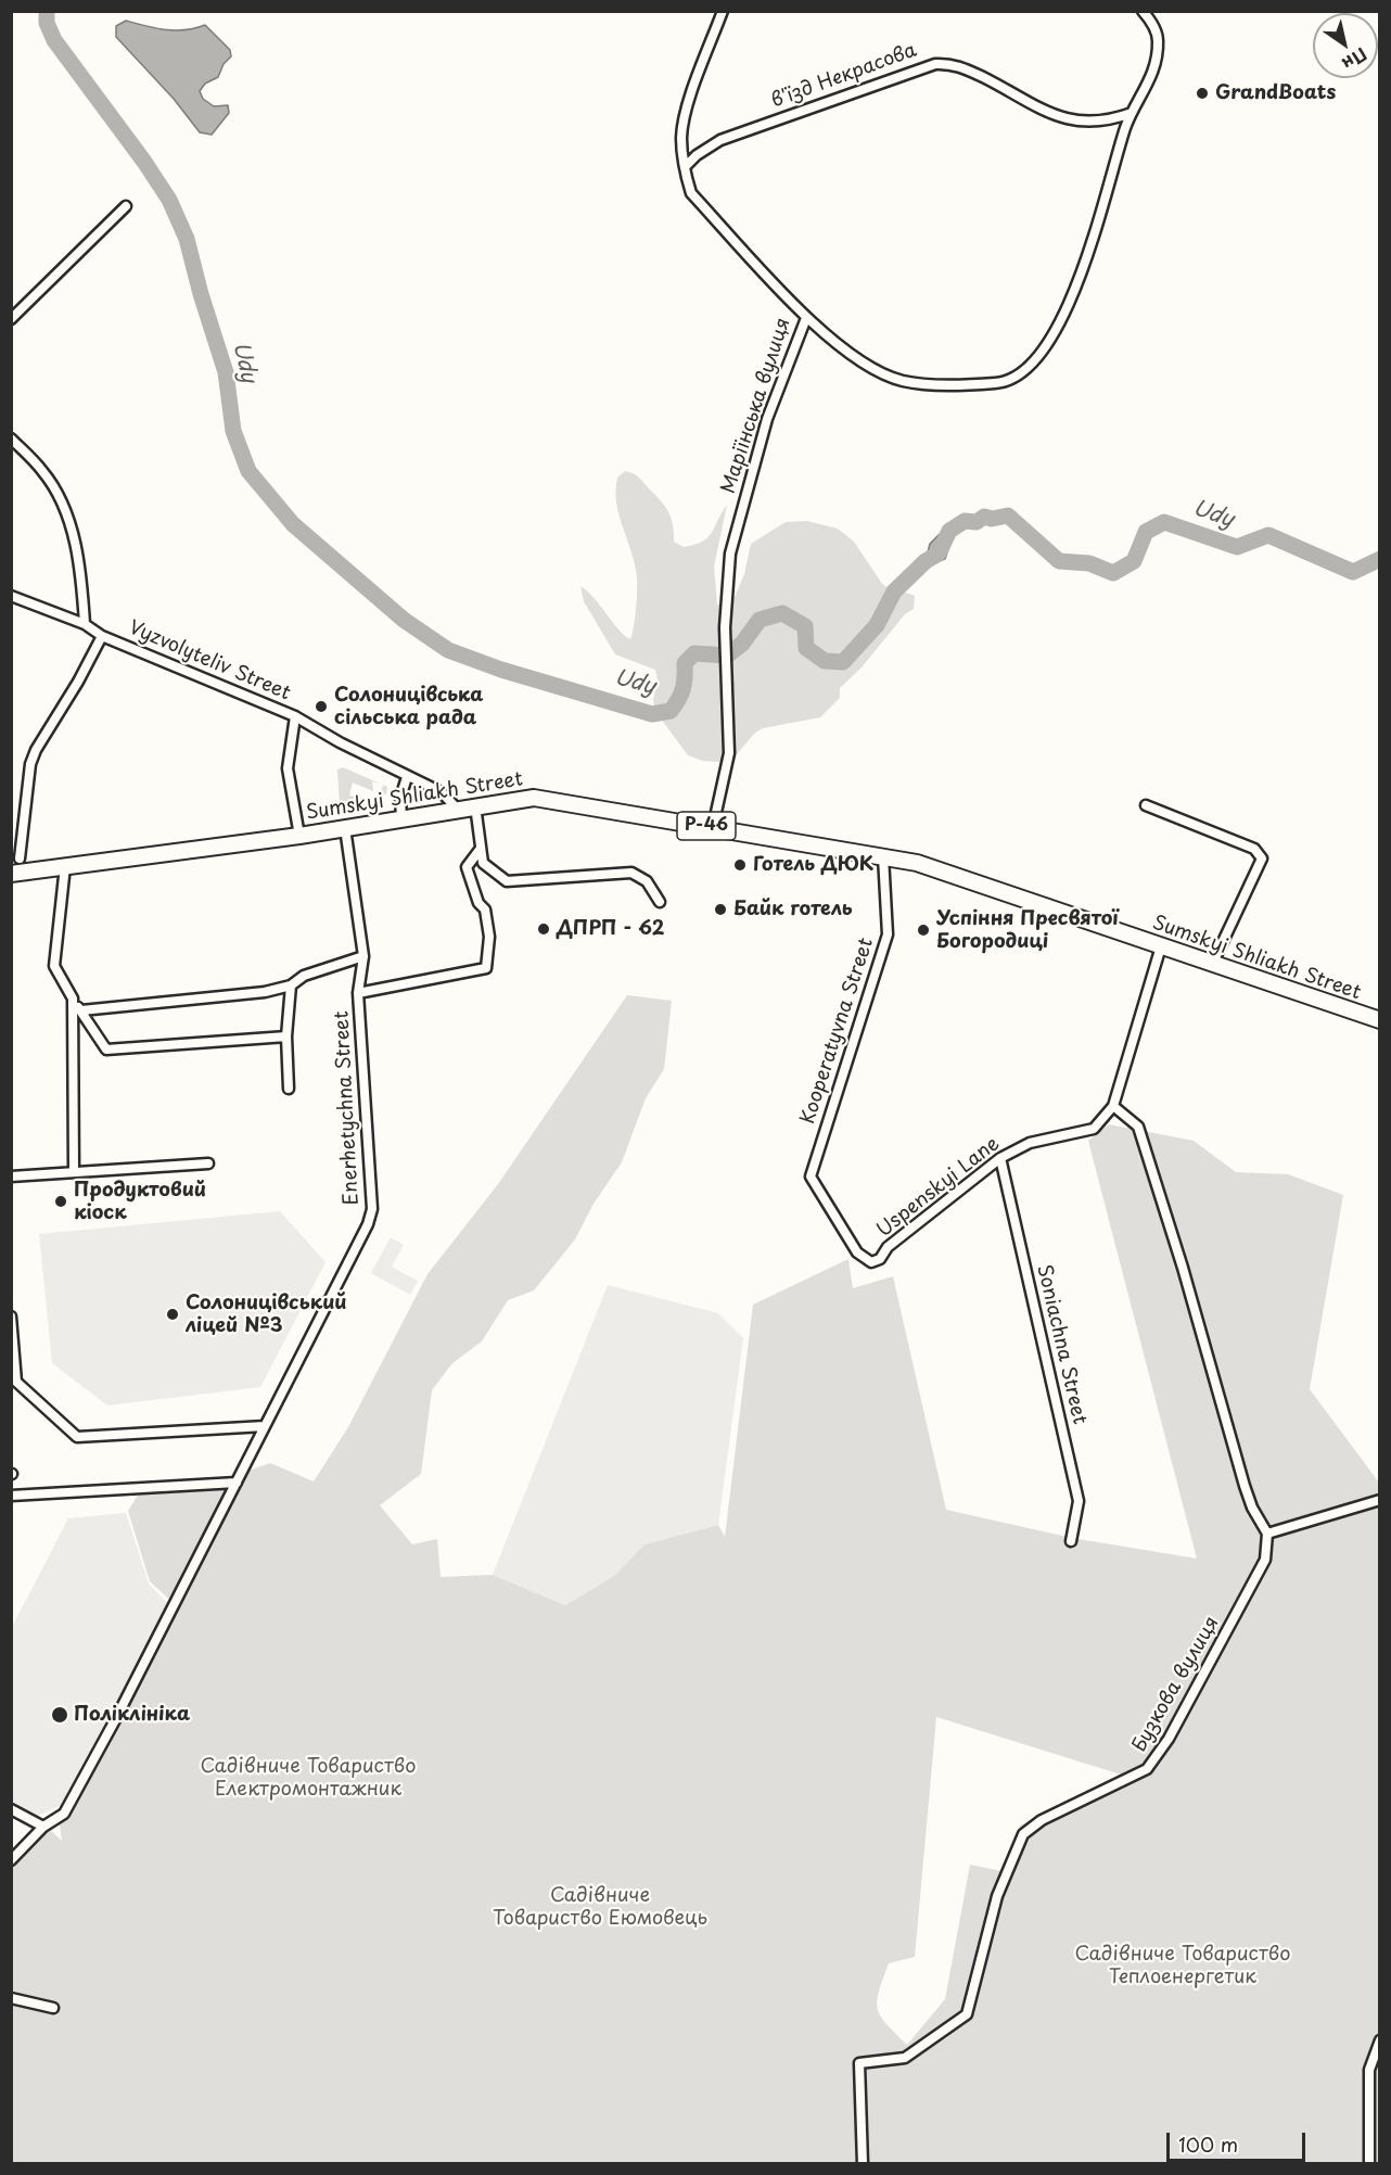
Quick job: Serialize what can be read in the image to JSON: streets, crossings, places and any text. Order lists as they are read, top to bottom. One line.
{"streets":{"main road":["Sumskyi Shliakh Street","Р-46"],"street":["в'їзд Некрасова","Маріїнська вулиця","Vyzvolyteliv Street","Kooperatyvna Street","Enerhetychna Street","Uspenskyi Lane","Soniachna Street","Бузкова вулиця"]},"crossings":[["в'їзд Некрасова","Маріїнська вулиця"],["Маріїнська вулиця","Sumskyi Shliakh Street"],["Vyzvolyteliv Street","Sumskyi Shliakh Street"],["Sumskyi Shliakh Street","Kooperatyvna Street"],["Sumskyi Shliakh Street","Enerhetychna Street"],["Kooperatyvna Street","Uspenskyi Lane"],["Uspenskyi Lane","Soniachna Street"]],"water":["Udy"],"parks":["Садівниче Товариство Електромонтажник","Садівниче Товариство Еюмовець","Садівниче Товариство Теплоенергетик"],"places":["GrandBoats","Солоницівська сільська рада","Готель ДЮК","Байк готель","ДПРП - 62","Успіння Пресвятої Богородиці","Продуктовий кіоск","Солоницівський ліцей №3","Поліклініка"],"scale_bar":"100 m","north":"bottom right"}
